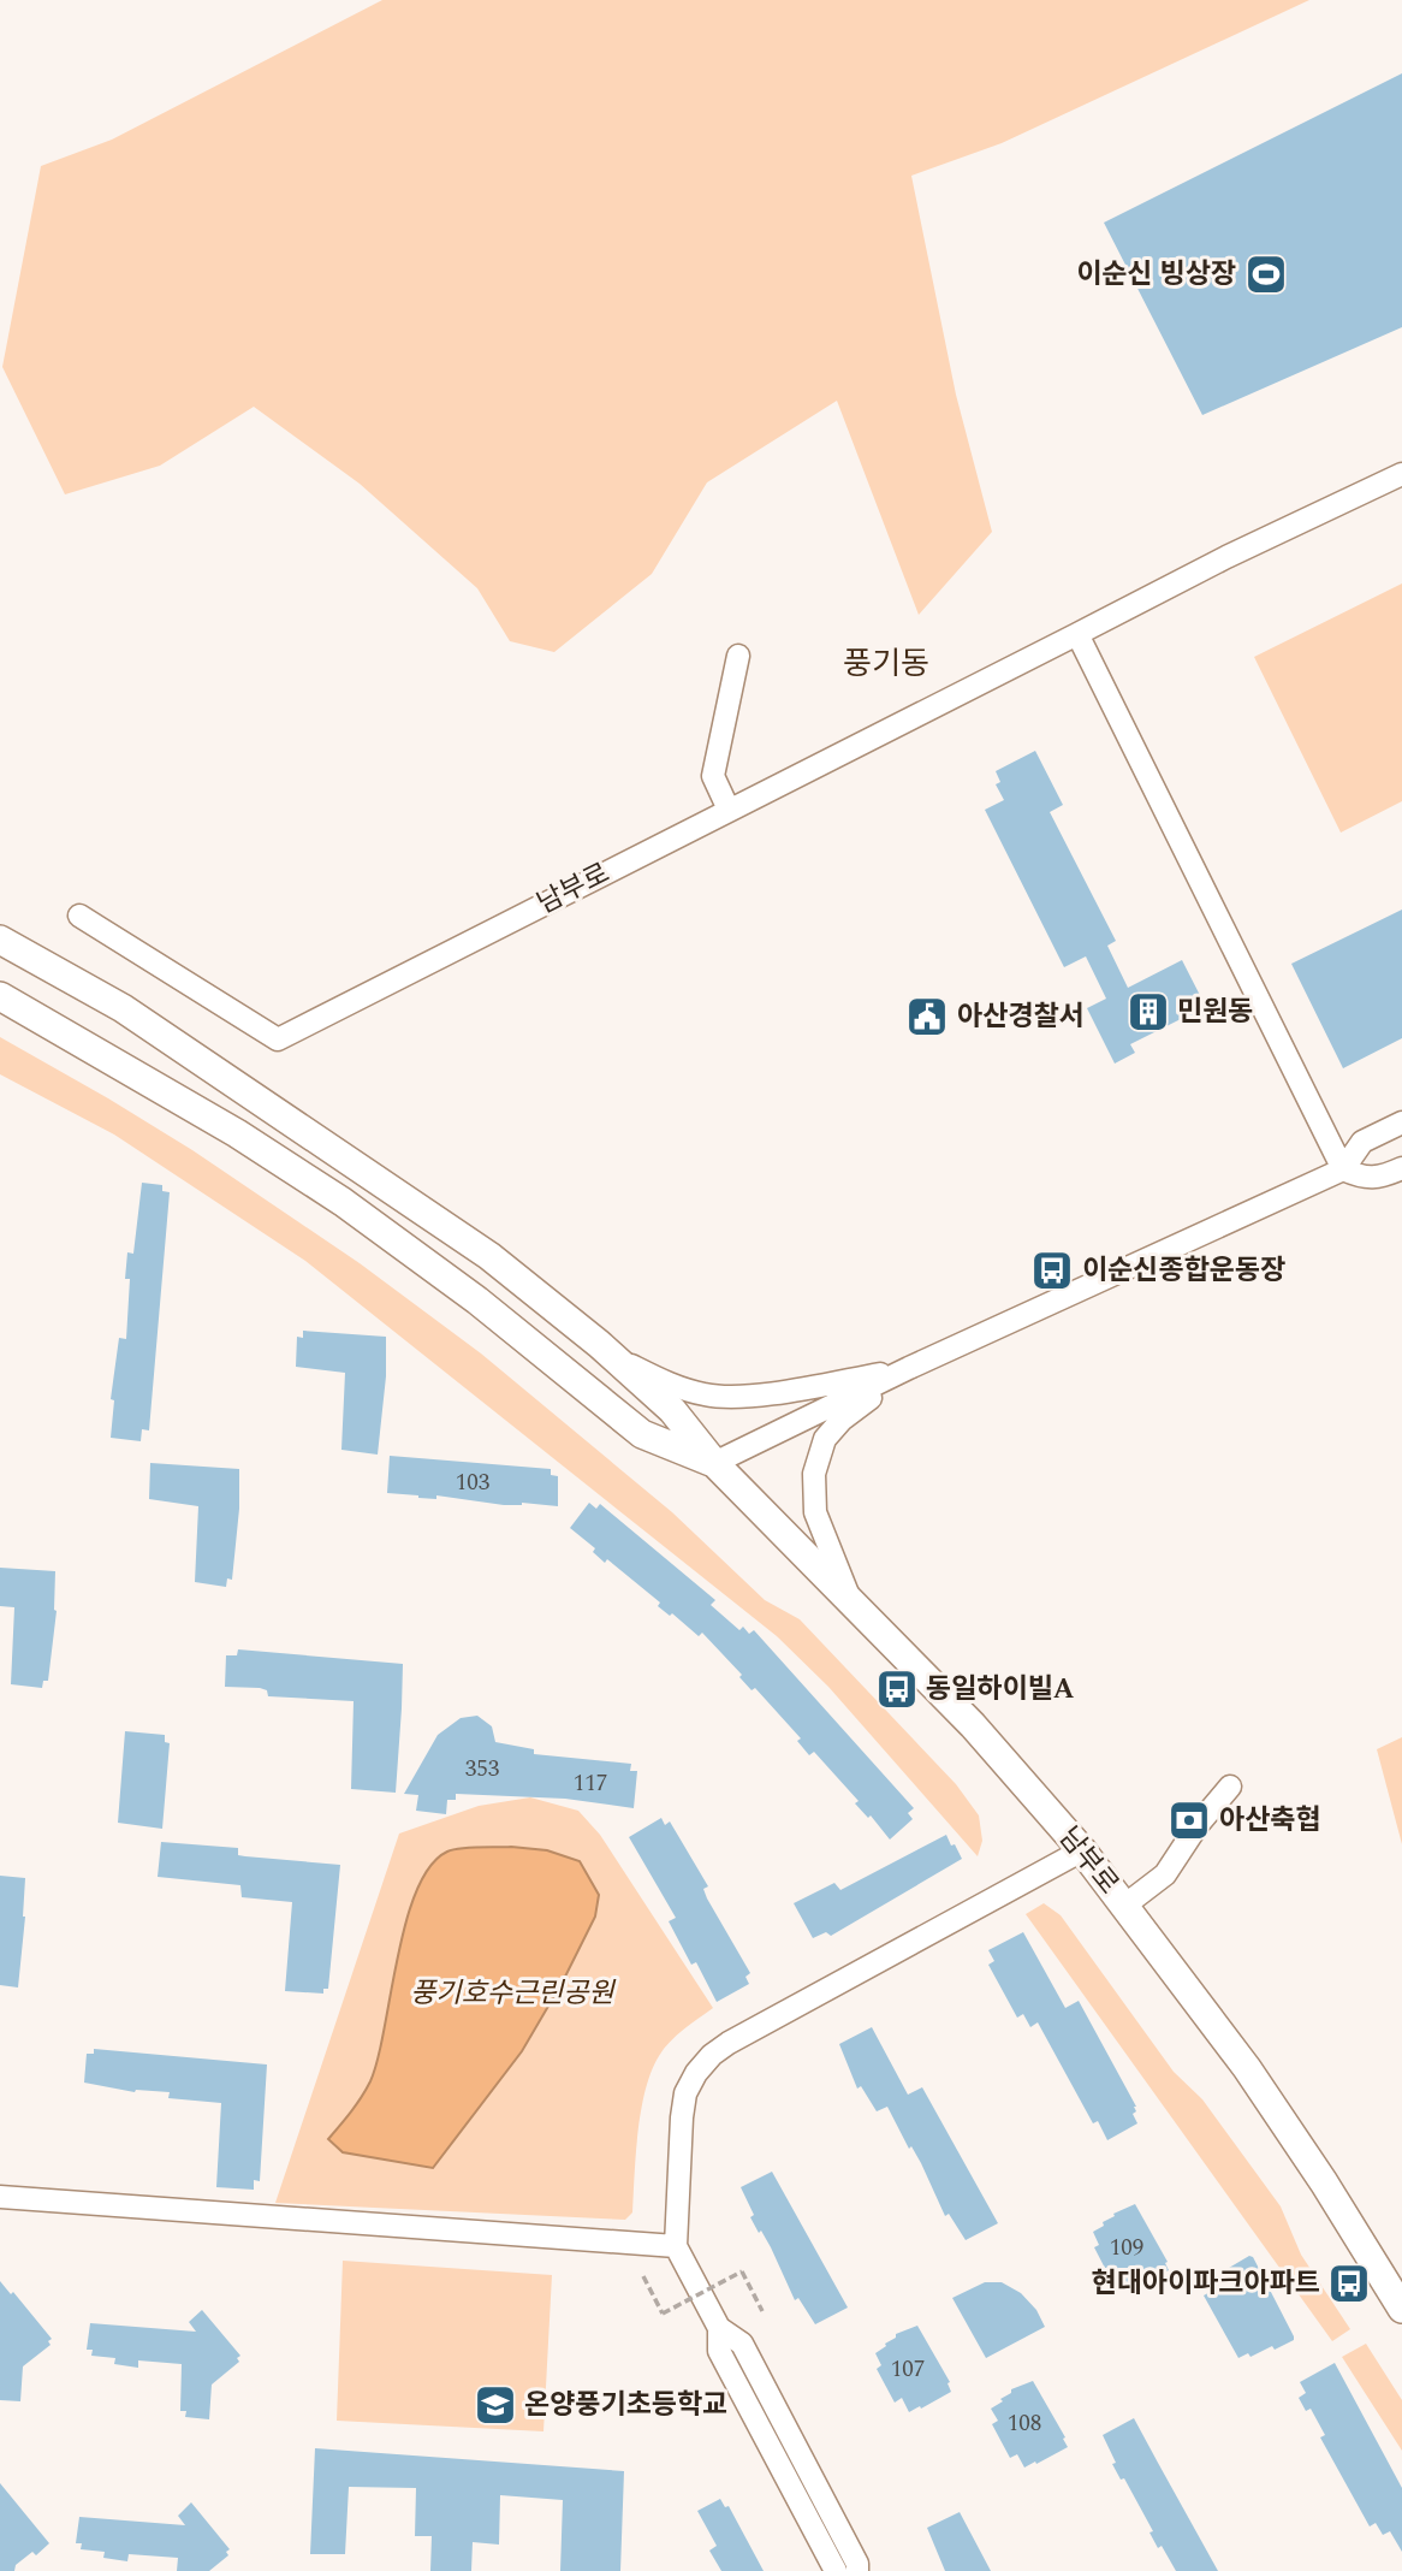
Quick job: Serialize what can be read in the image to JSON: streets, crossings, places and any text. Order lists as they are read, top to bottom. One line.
{"streets":{"main road":["남부로"]},"districts":["풍기동"],"parks":["풍기호수근린공원"],"places":{"sports":["이순신 빙상장"],"building":["민원동"],"public building":["아산경찰서"],"bus stop":["이순신종합운동장","동일하이빌A","현대아이파크아파트"],"bank":["아산축협"],"school or university":["온양풍기초등학교"]},"house_numbers":["103","353","117","109","107","108"]}
